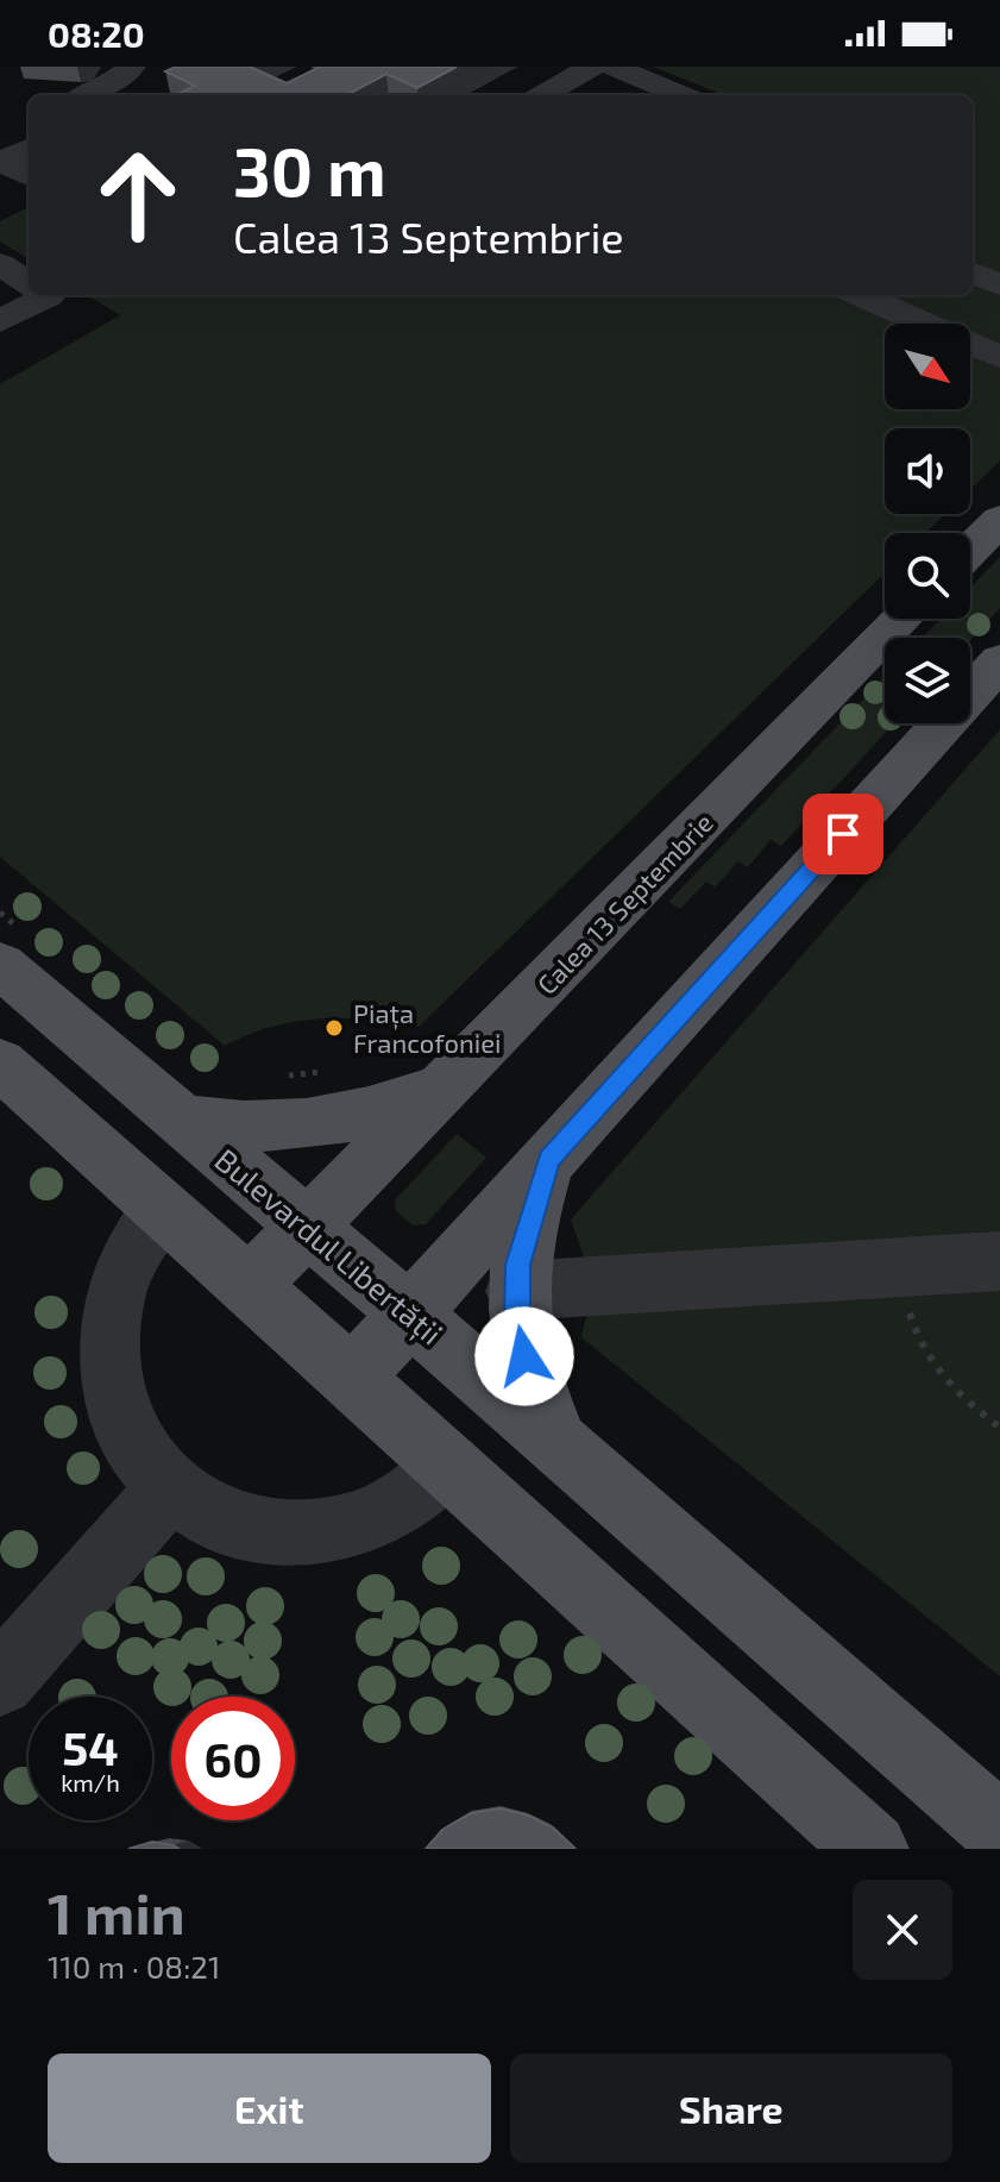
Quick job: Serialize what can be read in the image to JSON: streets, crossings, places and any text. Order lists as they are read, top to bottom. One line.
{"streets":{"main road":["Calea 13 Septembrie","Bulevardul Libertății"]},"crossings":[["Calea 13 Septembrie","Bulevardul Libertății"]],"places":["Piața Francofoniei"],"north":"bottom right","page":{"status":"08:20","turn":["30 m","Calea 13 Septembrie"],"speed":"54 km/h","limit":"60","heading":["1 min","110 m · 08:21"],"buttons":["Exit","Share"]}}
